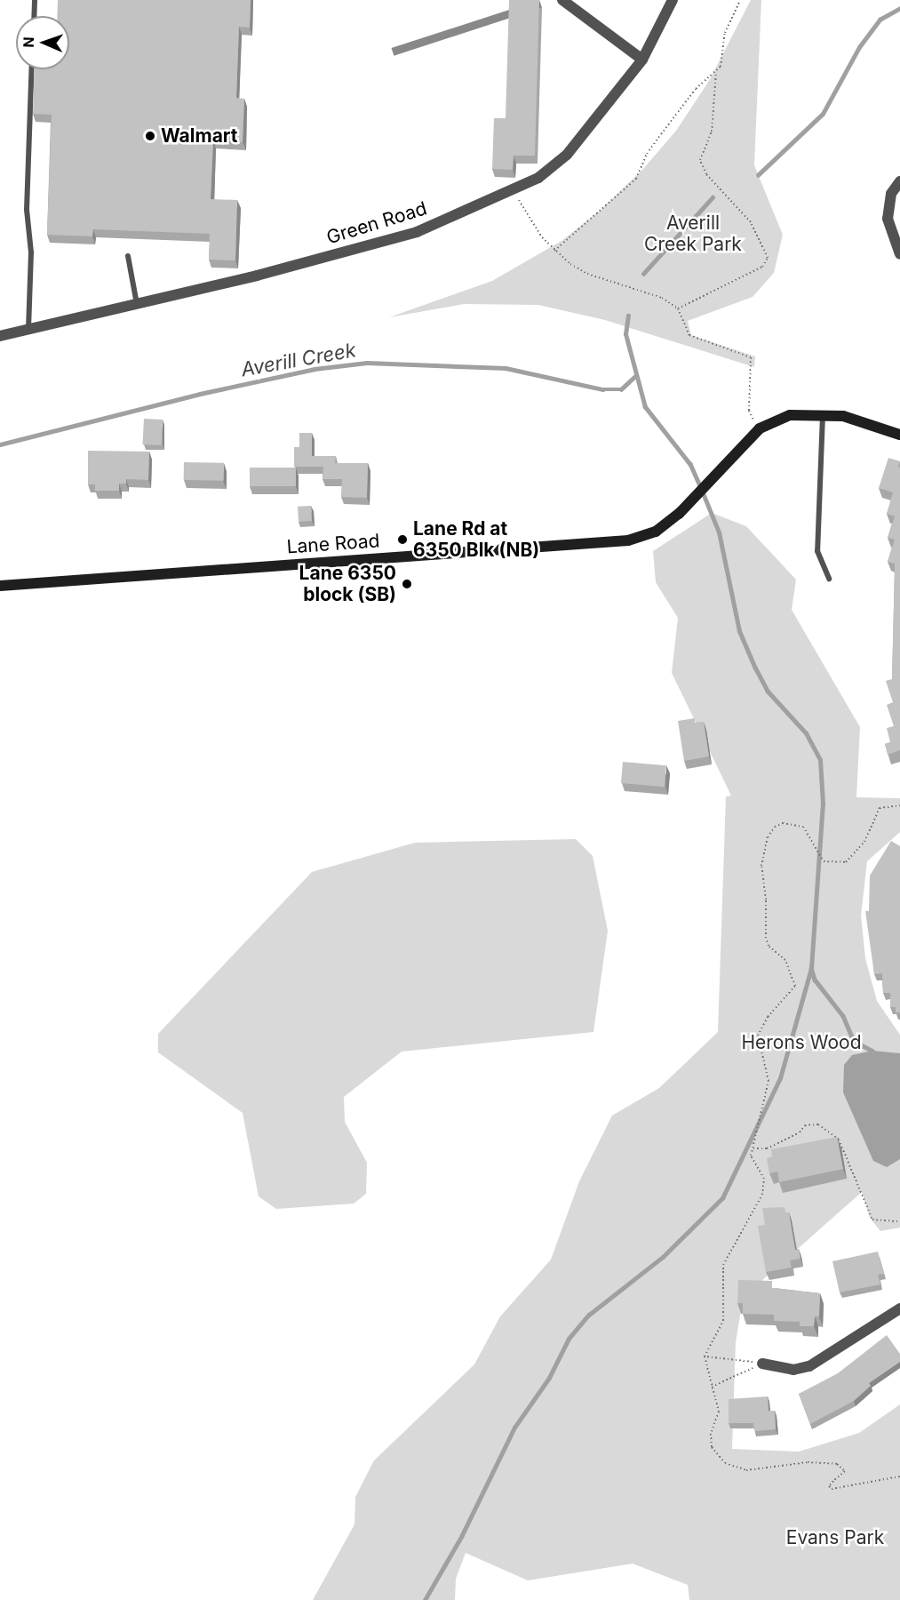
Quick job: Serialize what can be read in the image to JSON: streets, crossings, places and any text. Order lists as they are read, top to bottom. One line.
{"streets":{"street":["Green Road","Lane Road"]},"water":["Averill Creek"],"parks":["Averill Creek Park","Herons Wood","Evans Park"],"places":["Walmart","Lane Rd at 6350 Blk (NB)","Lane 6350 block (SB)"],"north":"left"}
